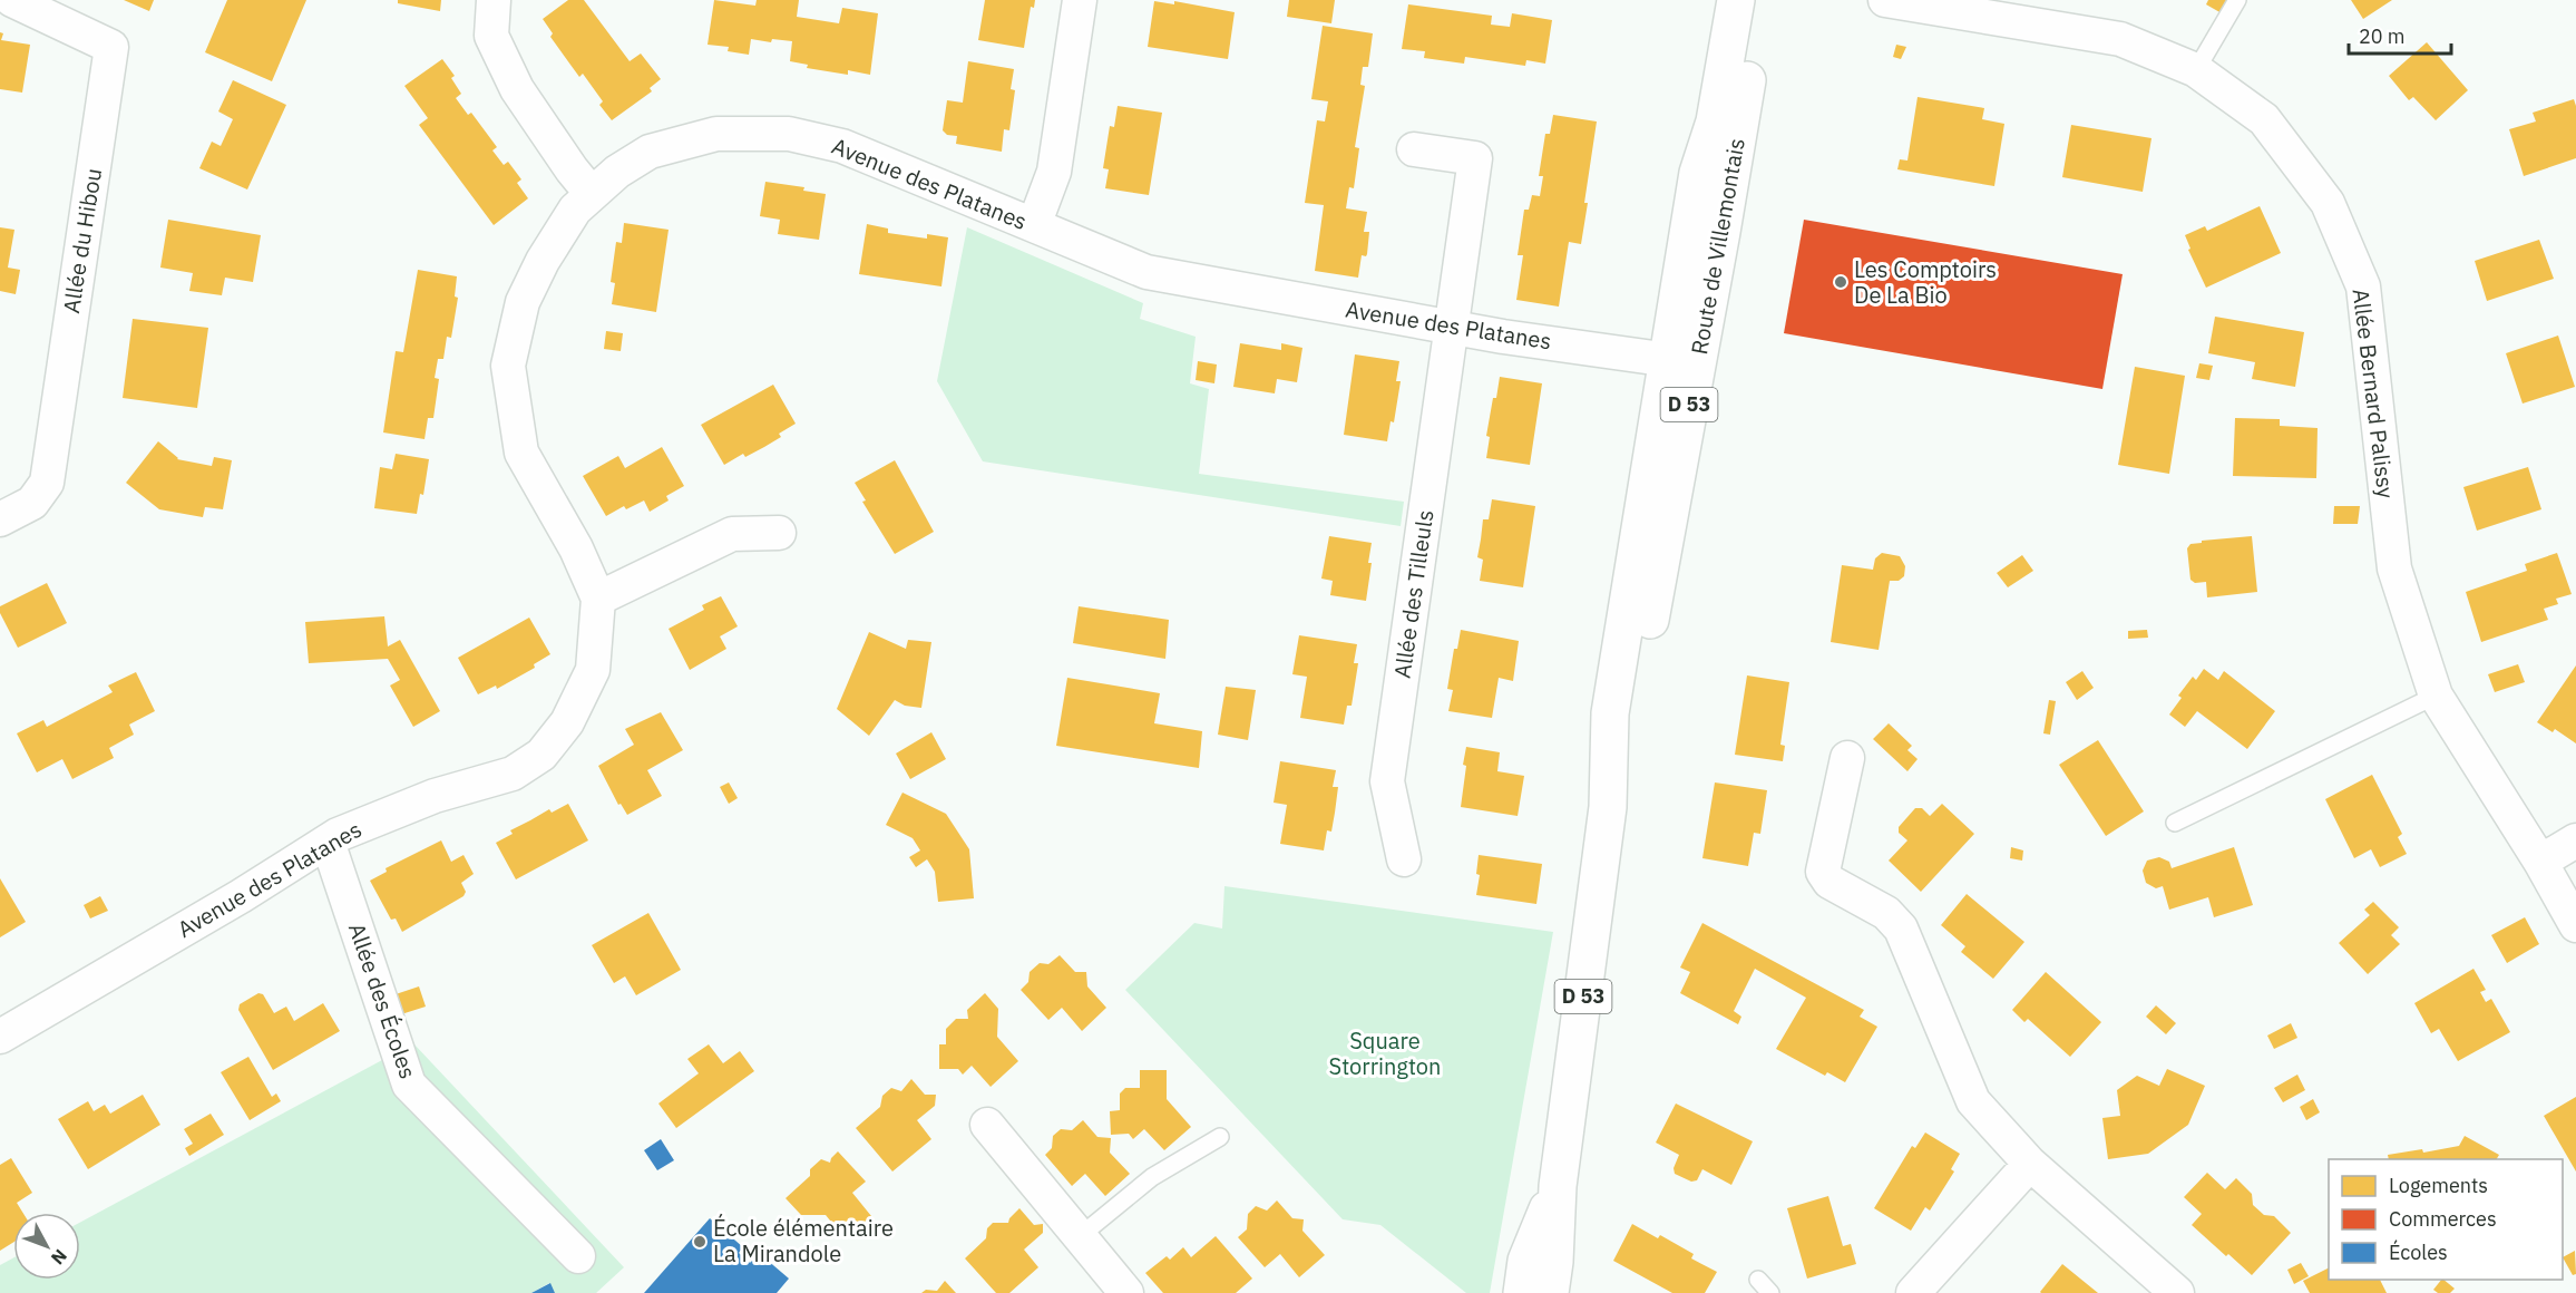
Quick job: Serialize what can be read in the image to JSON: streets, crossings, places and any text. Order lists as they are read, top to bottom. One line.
{"streets":{"main road":["Route de Villemontais","D 53"],"street":["Avenue des Platanes","Allée du Hibou","Allée Bernard Palissy","Allée des Tilleuls","Allée des Écoles"]},"crossings":[["Avenue des Platanes","Route de Villemontais"],["Avenue des Platanes","Allée des Tilleuls"],["Avenue des Platanes","Allée des Écoles"]],"parks":["Square Storrington"],"places":["Les Comptoirs De La Bio","École élémentaire La Mirandole"],"legend":["Logements","Commerces","Écoles"],"scale_bar":"20 m","north":"bottom right"}
